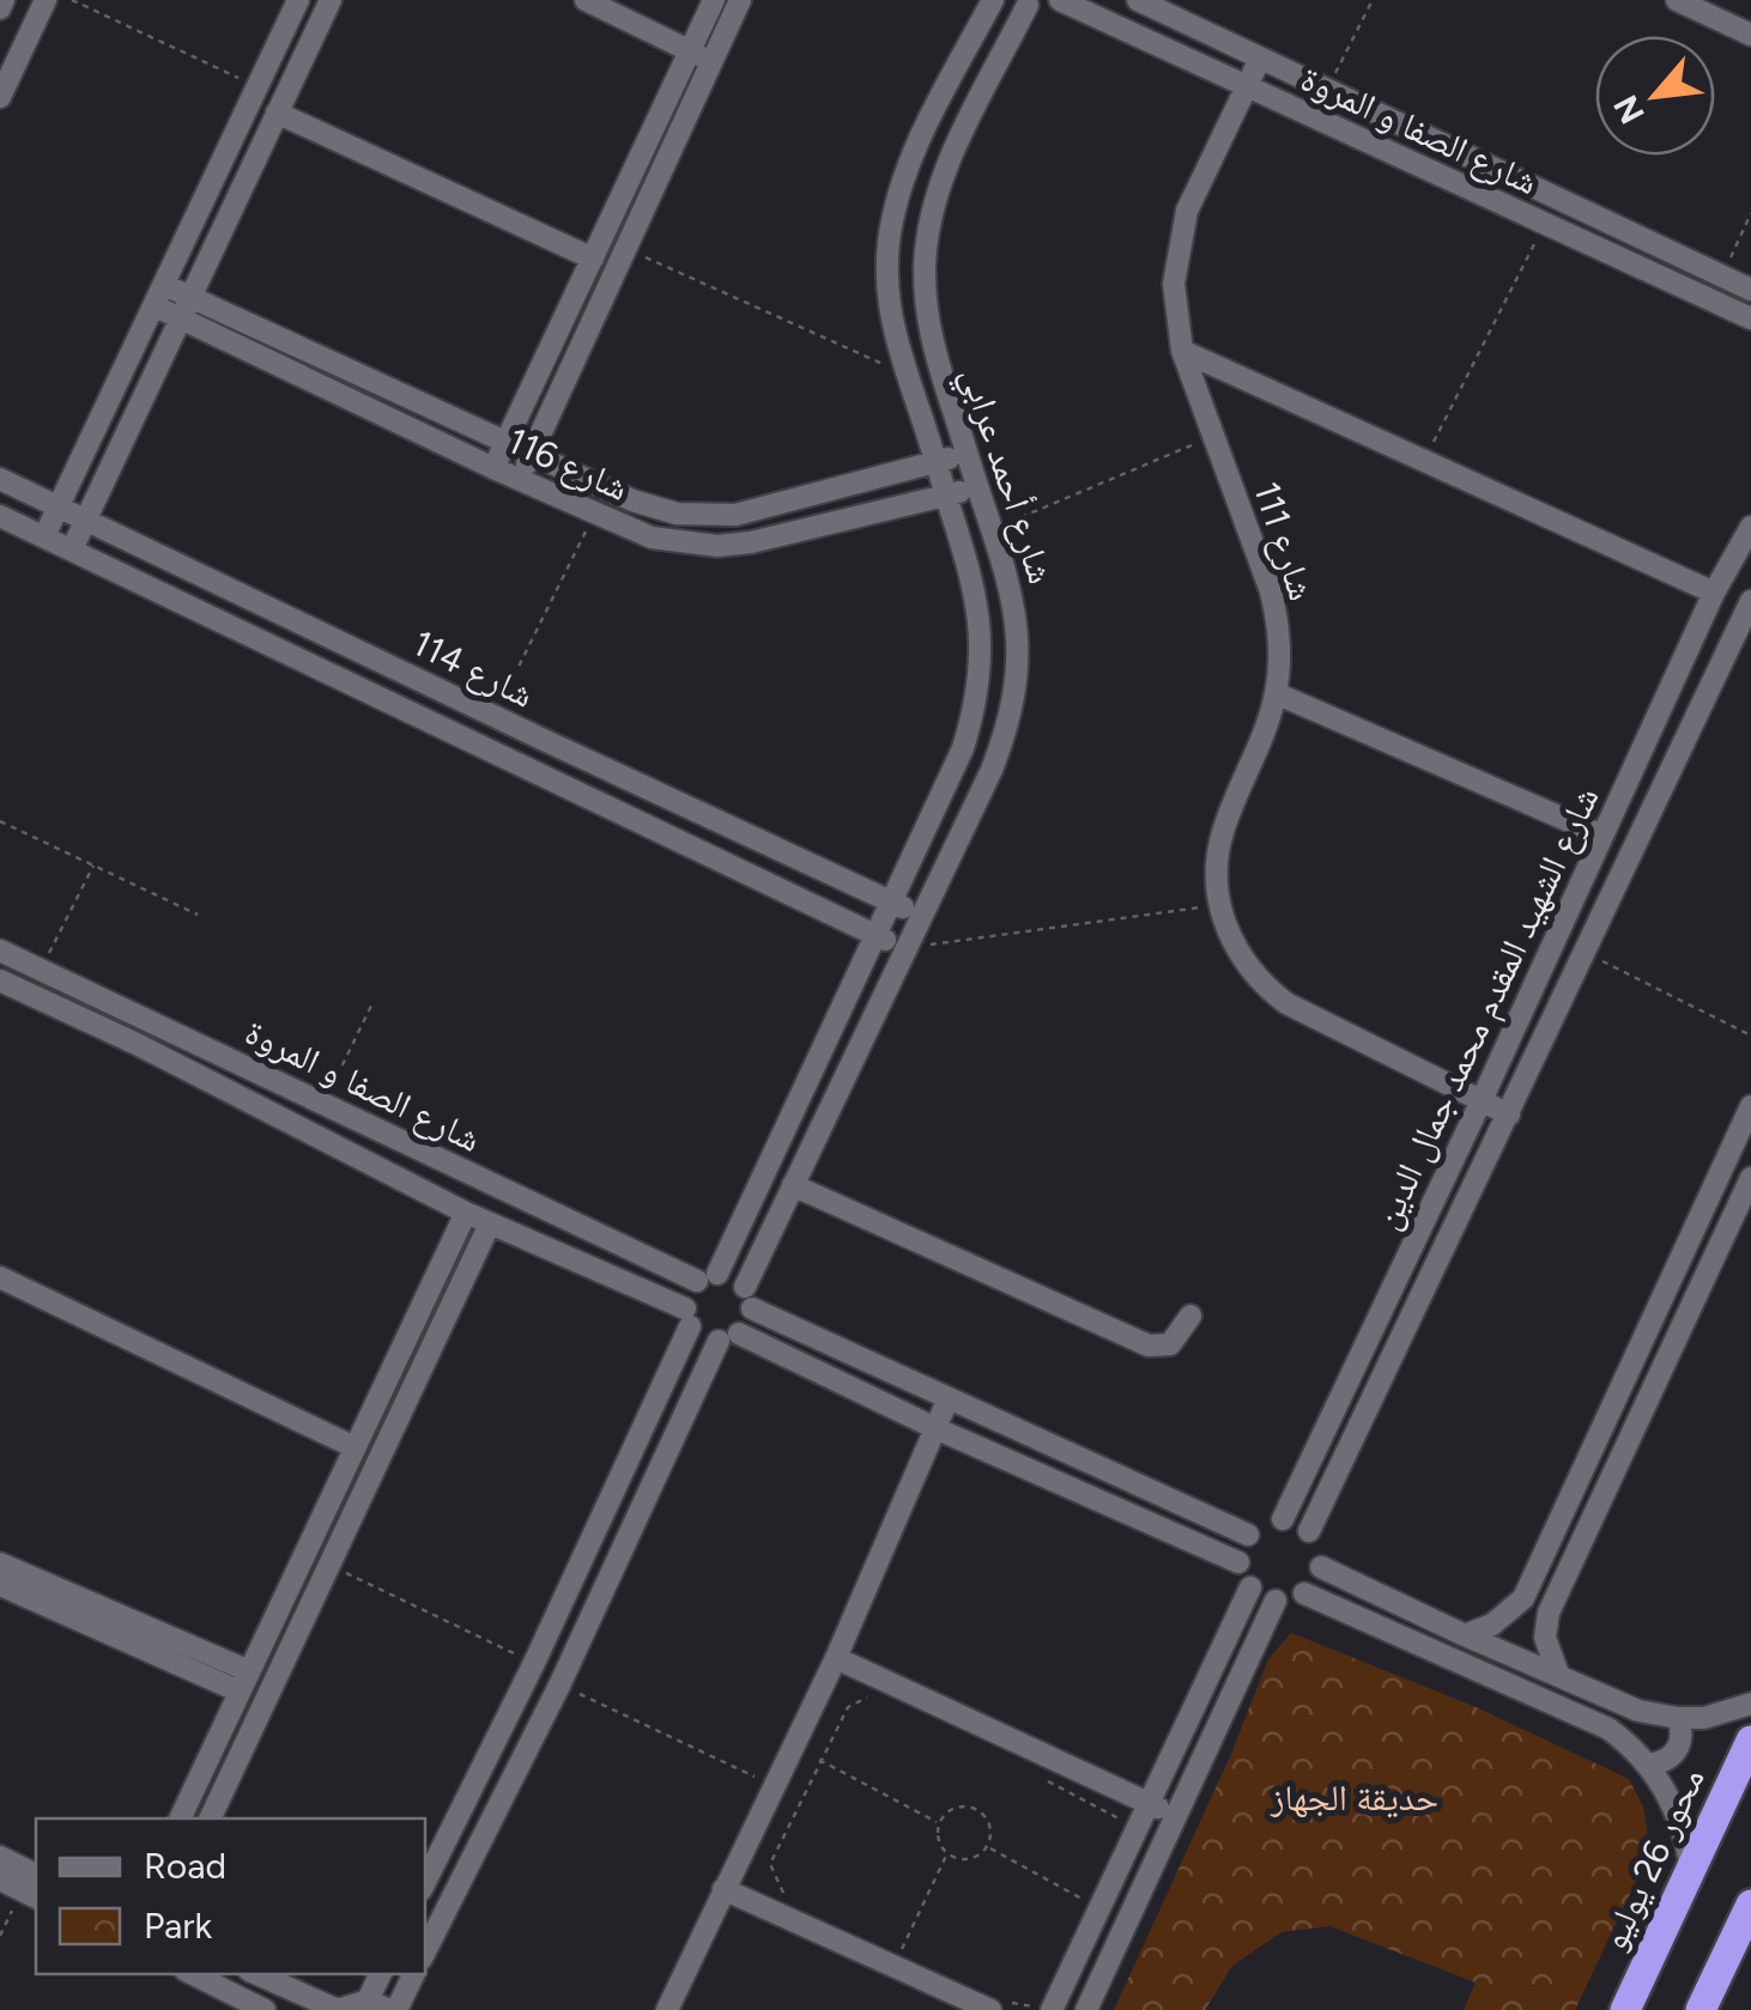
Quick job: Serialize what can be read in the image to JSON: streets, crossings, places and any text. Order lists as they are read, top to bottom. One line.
{"streets":{"highway":["محور 26 يوليو"],"street":["شارع الصفا و المروة","شارع 116","شارع أحمد عرابي","شارع 111","شارع 114","شارع الشهيد المقدم محمد جمال الدين"]},"crossings":[["شارع الصفا و المروة","شارع أحمد عرابي"],["شارع الصفا و المروة","شارع 111"],["شارع 116","شارع أحمد عرابي"],["شارع أحمد عرابي","شارع 114"],["شارع 111","شارع الشهيد المقدم محمد جمال الدين"]],"parks":["حديقة الجهاز"],"legend":["Road","Park"],"north":"bottom left"}
